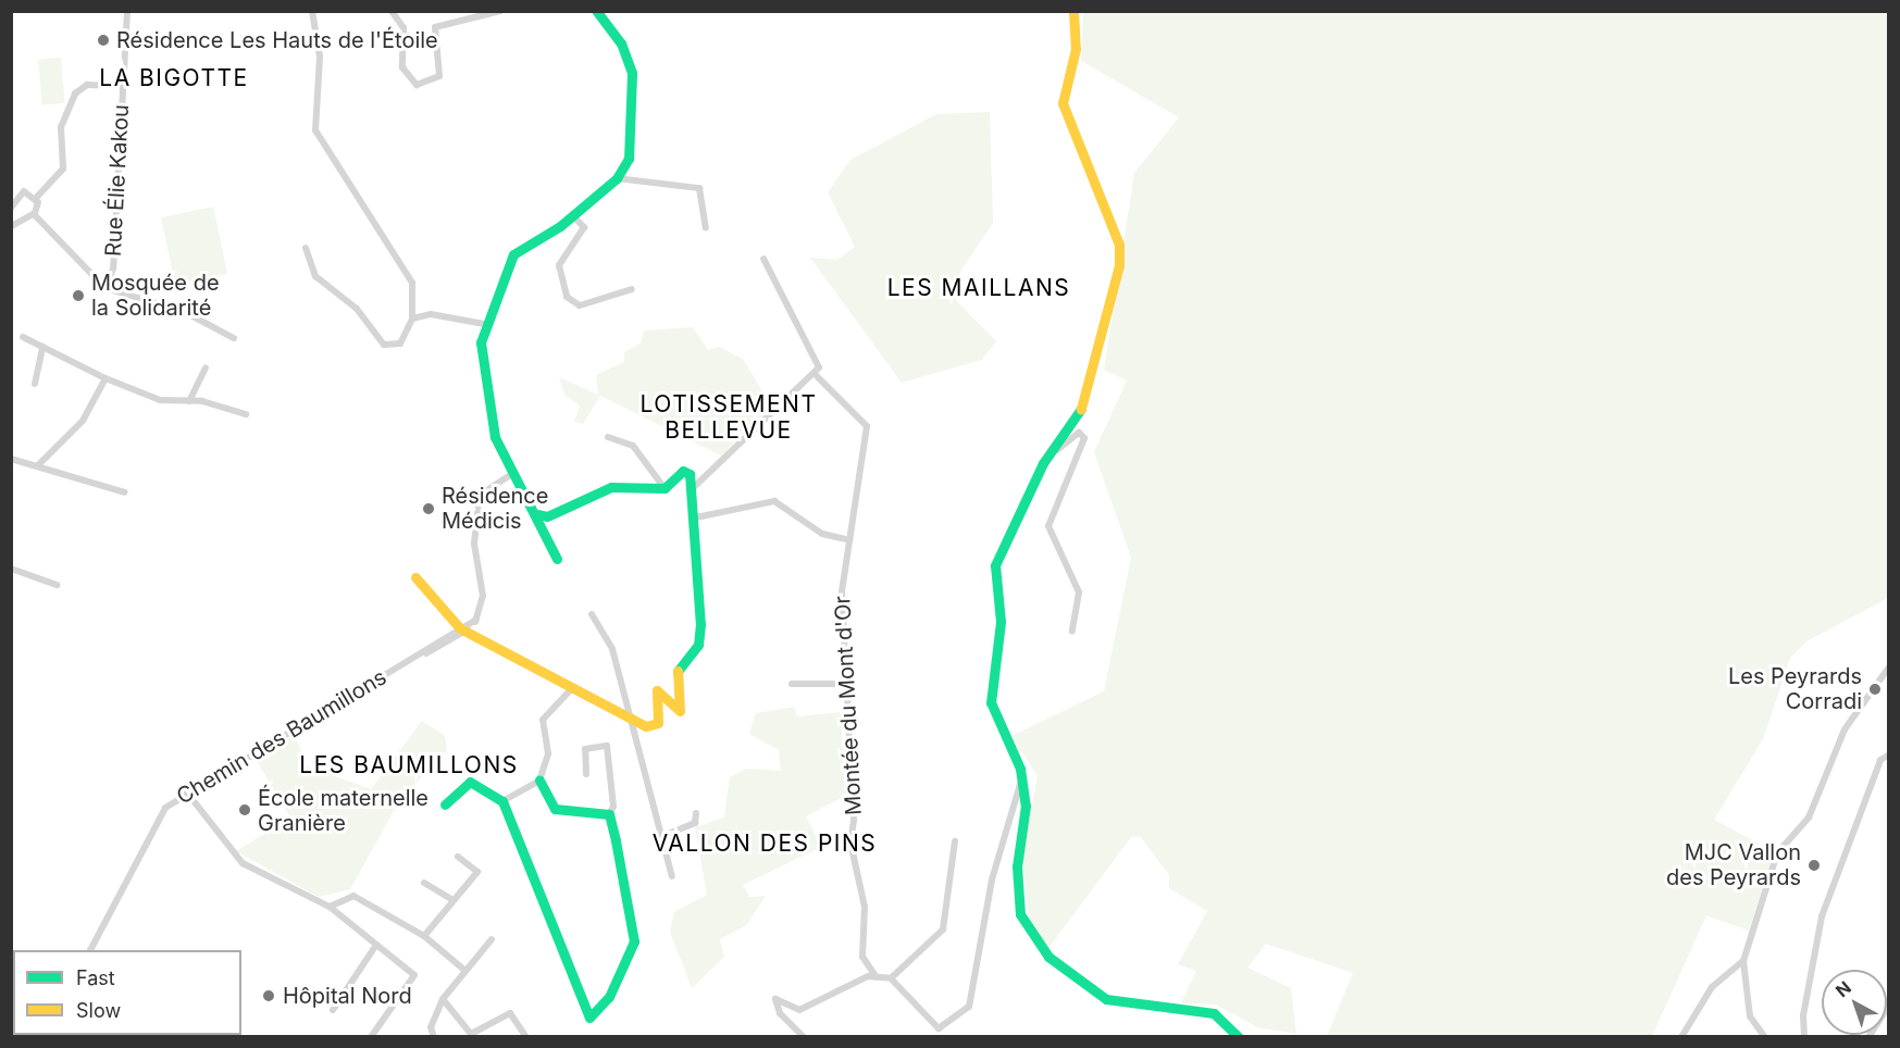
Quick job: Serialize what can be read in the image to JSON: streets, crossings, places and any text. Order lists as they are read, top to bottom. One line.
{"streets":{"street":["Rue Élie Kakou","Montée du Mont d'Or","Chemin des Baumillons"]},"districts":["LA BIGOTTE","LES MAILLANS","LOTISSEMENT BELLEVUE","LES BAUMILLONS","VALLON DES PINS"],"places":["Résidence Les Hauts de l'Étoile","Mosquée de la Solidarité","Résidence Médicis","Les Peyrards Corradi","École maternelle Granière","MJC Vallon des Peyrards","Hôpital Nord"],"legend":["Fast","Slow"],"north":"top left"}
